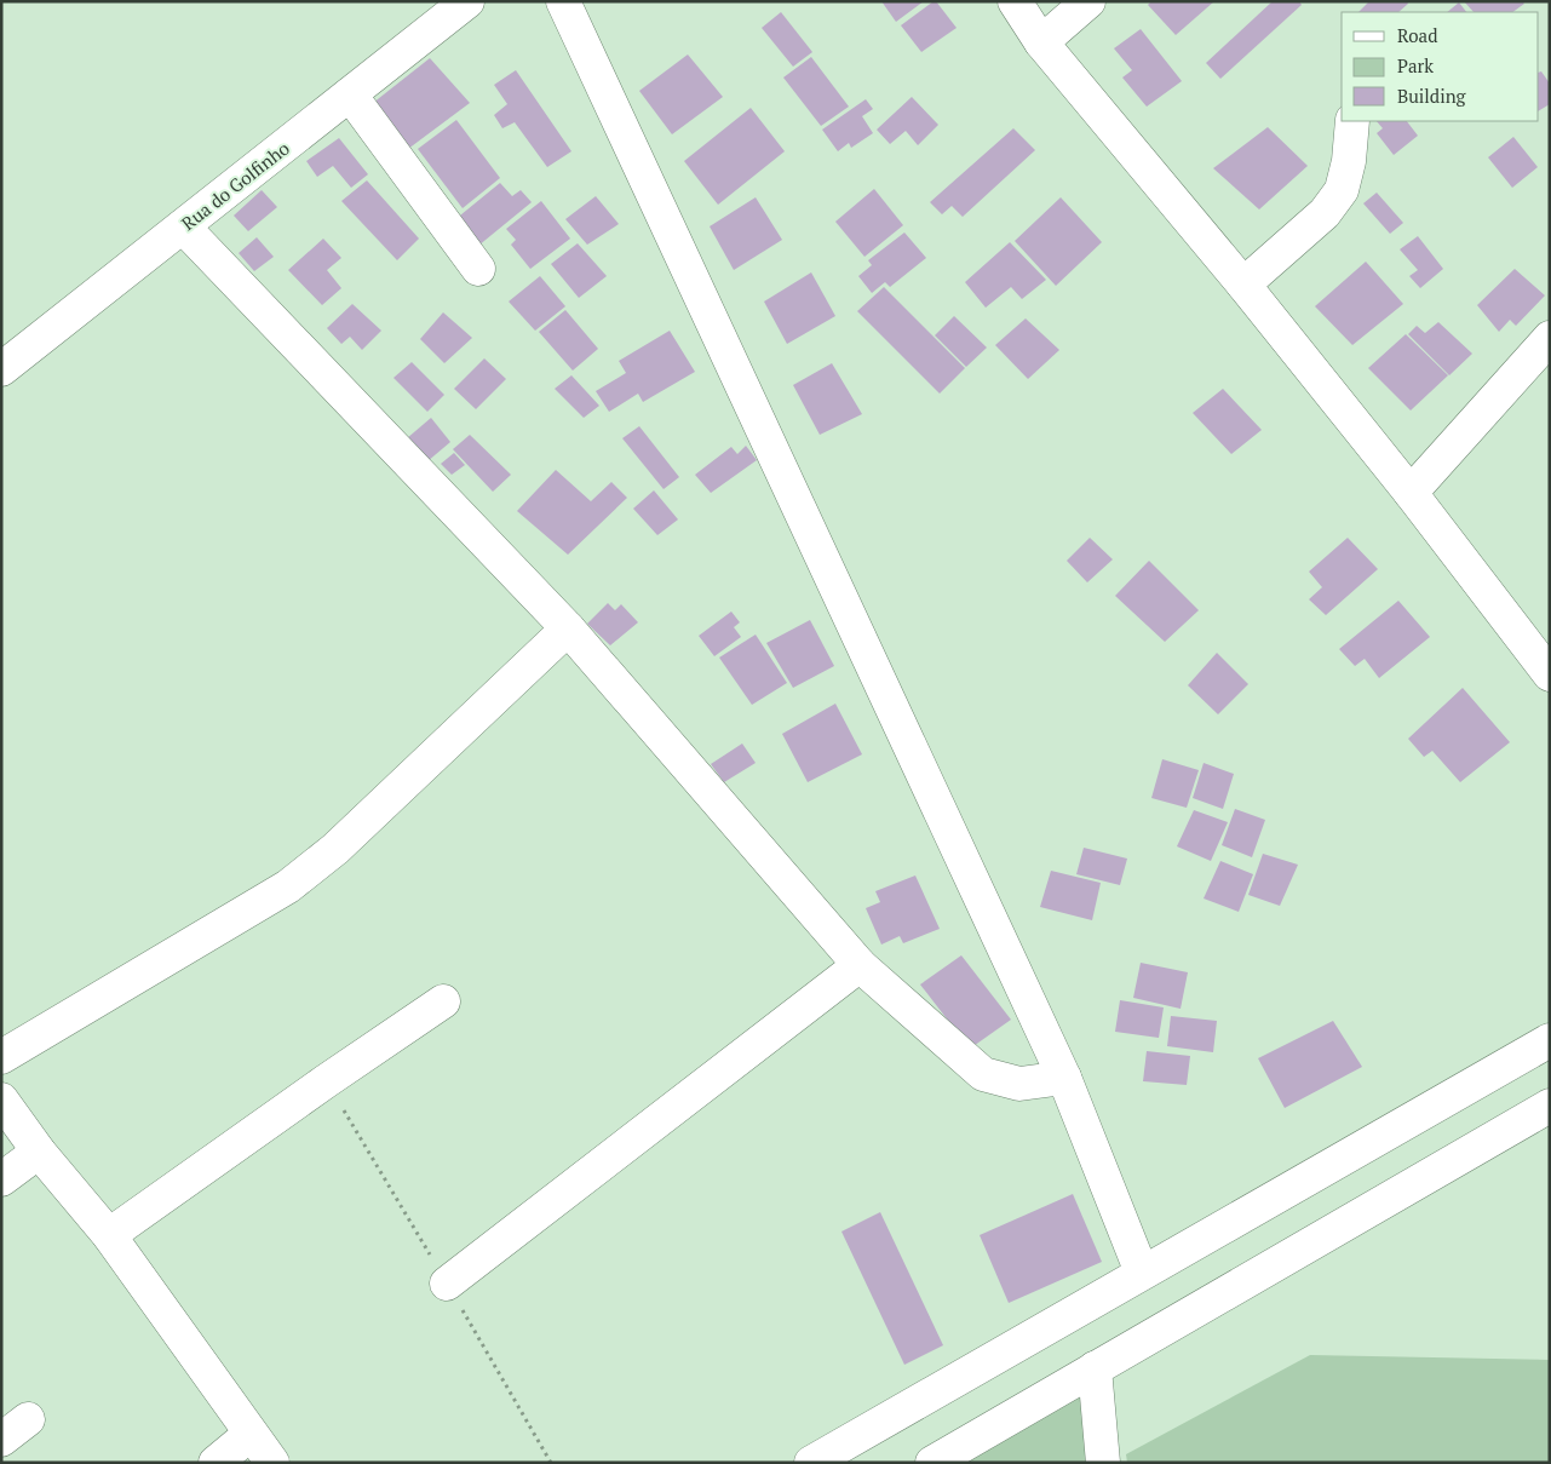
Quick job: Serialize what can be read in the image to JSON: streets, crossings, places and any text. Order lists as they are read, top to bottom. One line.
{"streets":{"street":["Rua do Golfinho"]},"legend":["Road","Park","Building"]}
